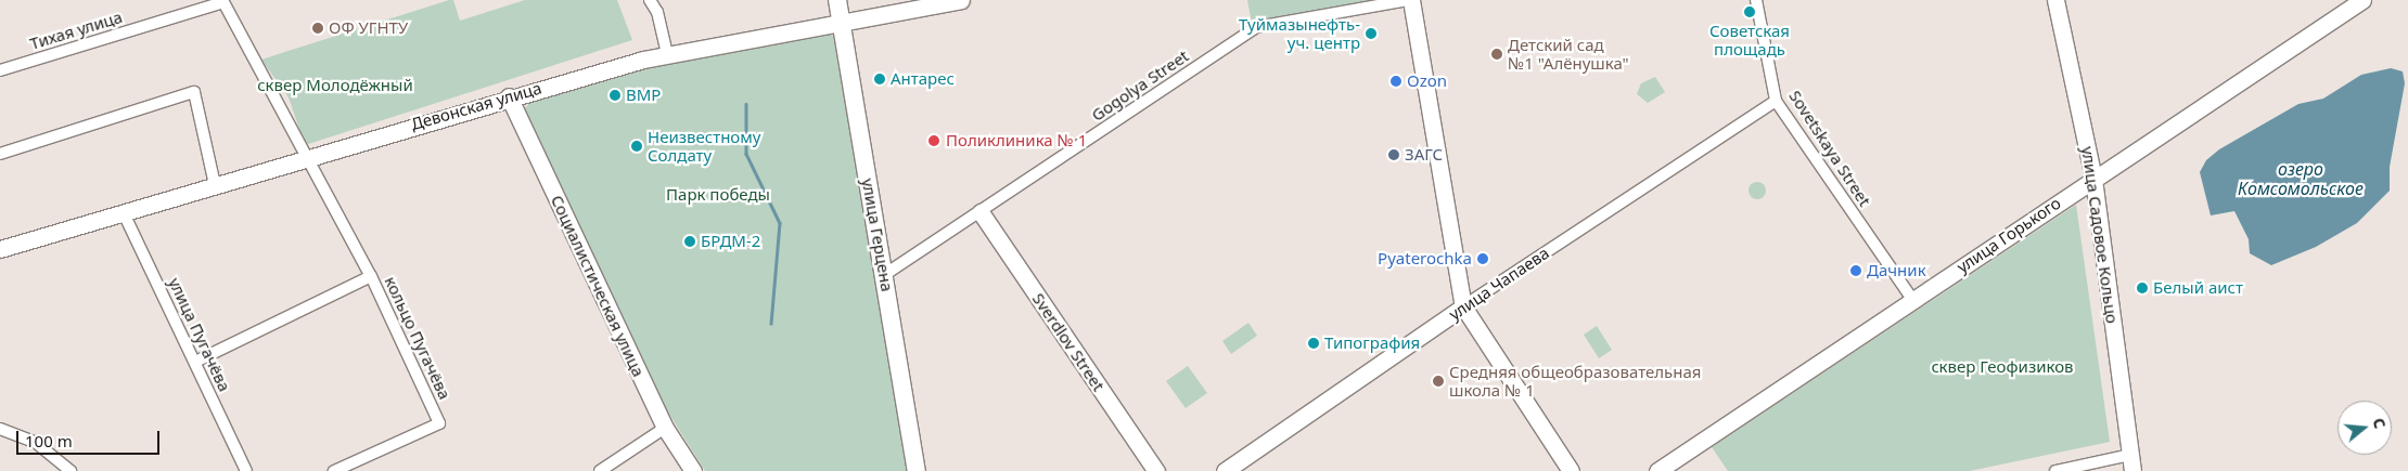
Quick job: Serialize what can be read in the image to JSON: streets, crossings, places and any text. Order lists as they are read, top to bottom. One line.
{"streets":{"main road":["улица Герцена"],"street":["Тихая улица","Gogolya Street","Девонская улица","Sovetskaya Street","улица Горького","улица Садовое Кольцо","улица Чапаева","Социалистическая улица","улица Пугачёва","кольцо Пугачёва","Sverdlov Street"]},"crossings":[["Тихая улица","кольцо Пугачёва"],["Gogolya Street","улица Герцена"],["Gogolya Street","Sverdlov Street"],["Девонская улица","улица Герцена"],["Девонская улица","Социалистическая улица"],["Девонская улица","улица Пугачёва"],["Девонская улица","кольцо Пугачёва"],["Sovetskaya Street","улица Горького"],["Sovetskaya Street","улица Чапаева"],["улица Горького","улица Садовое Кольцо"]],"water":["озеро Комсомольское"],"parks":["сквер Молодёжный","Парк победы","cквер Геофизиков"],"places":["Советская площадь","ОФ УГНТУ","Туймазынефть- уч. центр","Детский сад №1 \"Алёнушка\"","Антарес","Ozon","BMP","Поликлиника № 1","Неизвестному Солдату","ЗАГС","БРДМ-2","Pyaterochka","Дачник","Белый аист","Типография","Средняя общеобразовательная школа № 1"],"scale_bar":"100 m","north":"right"}
